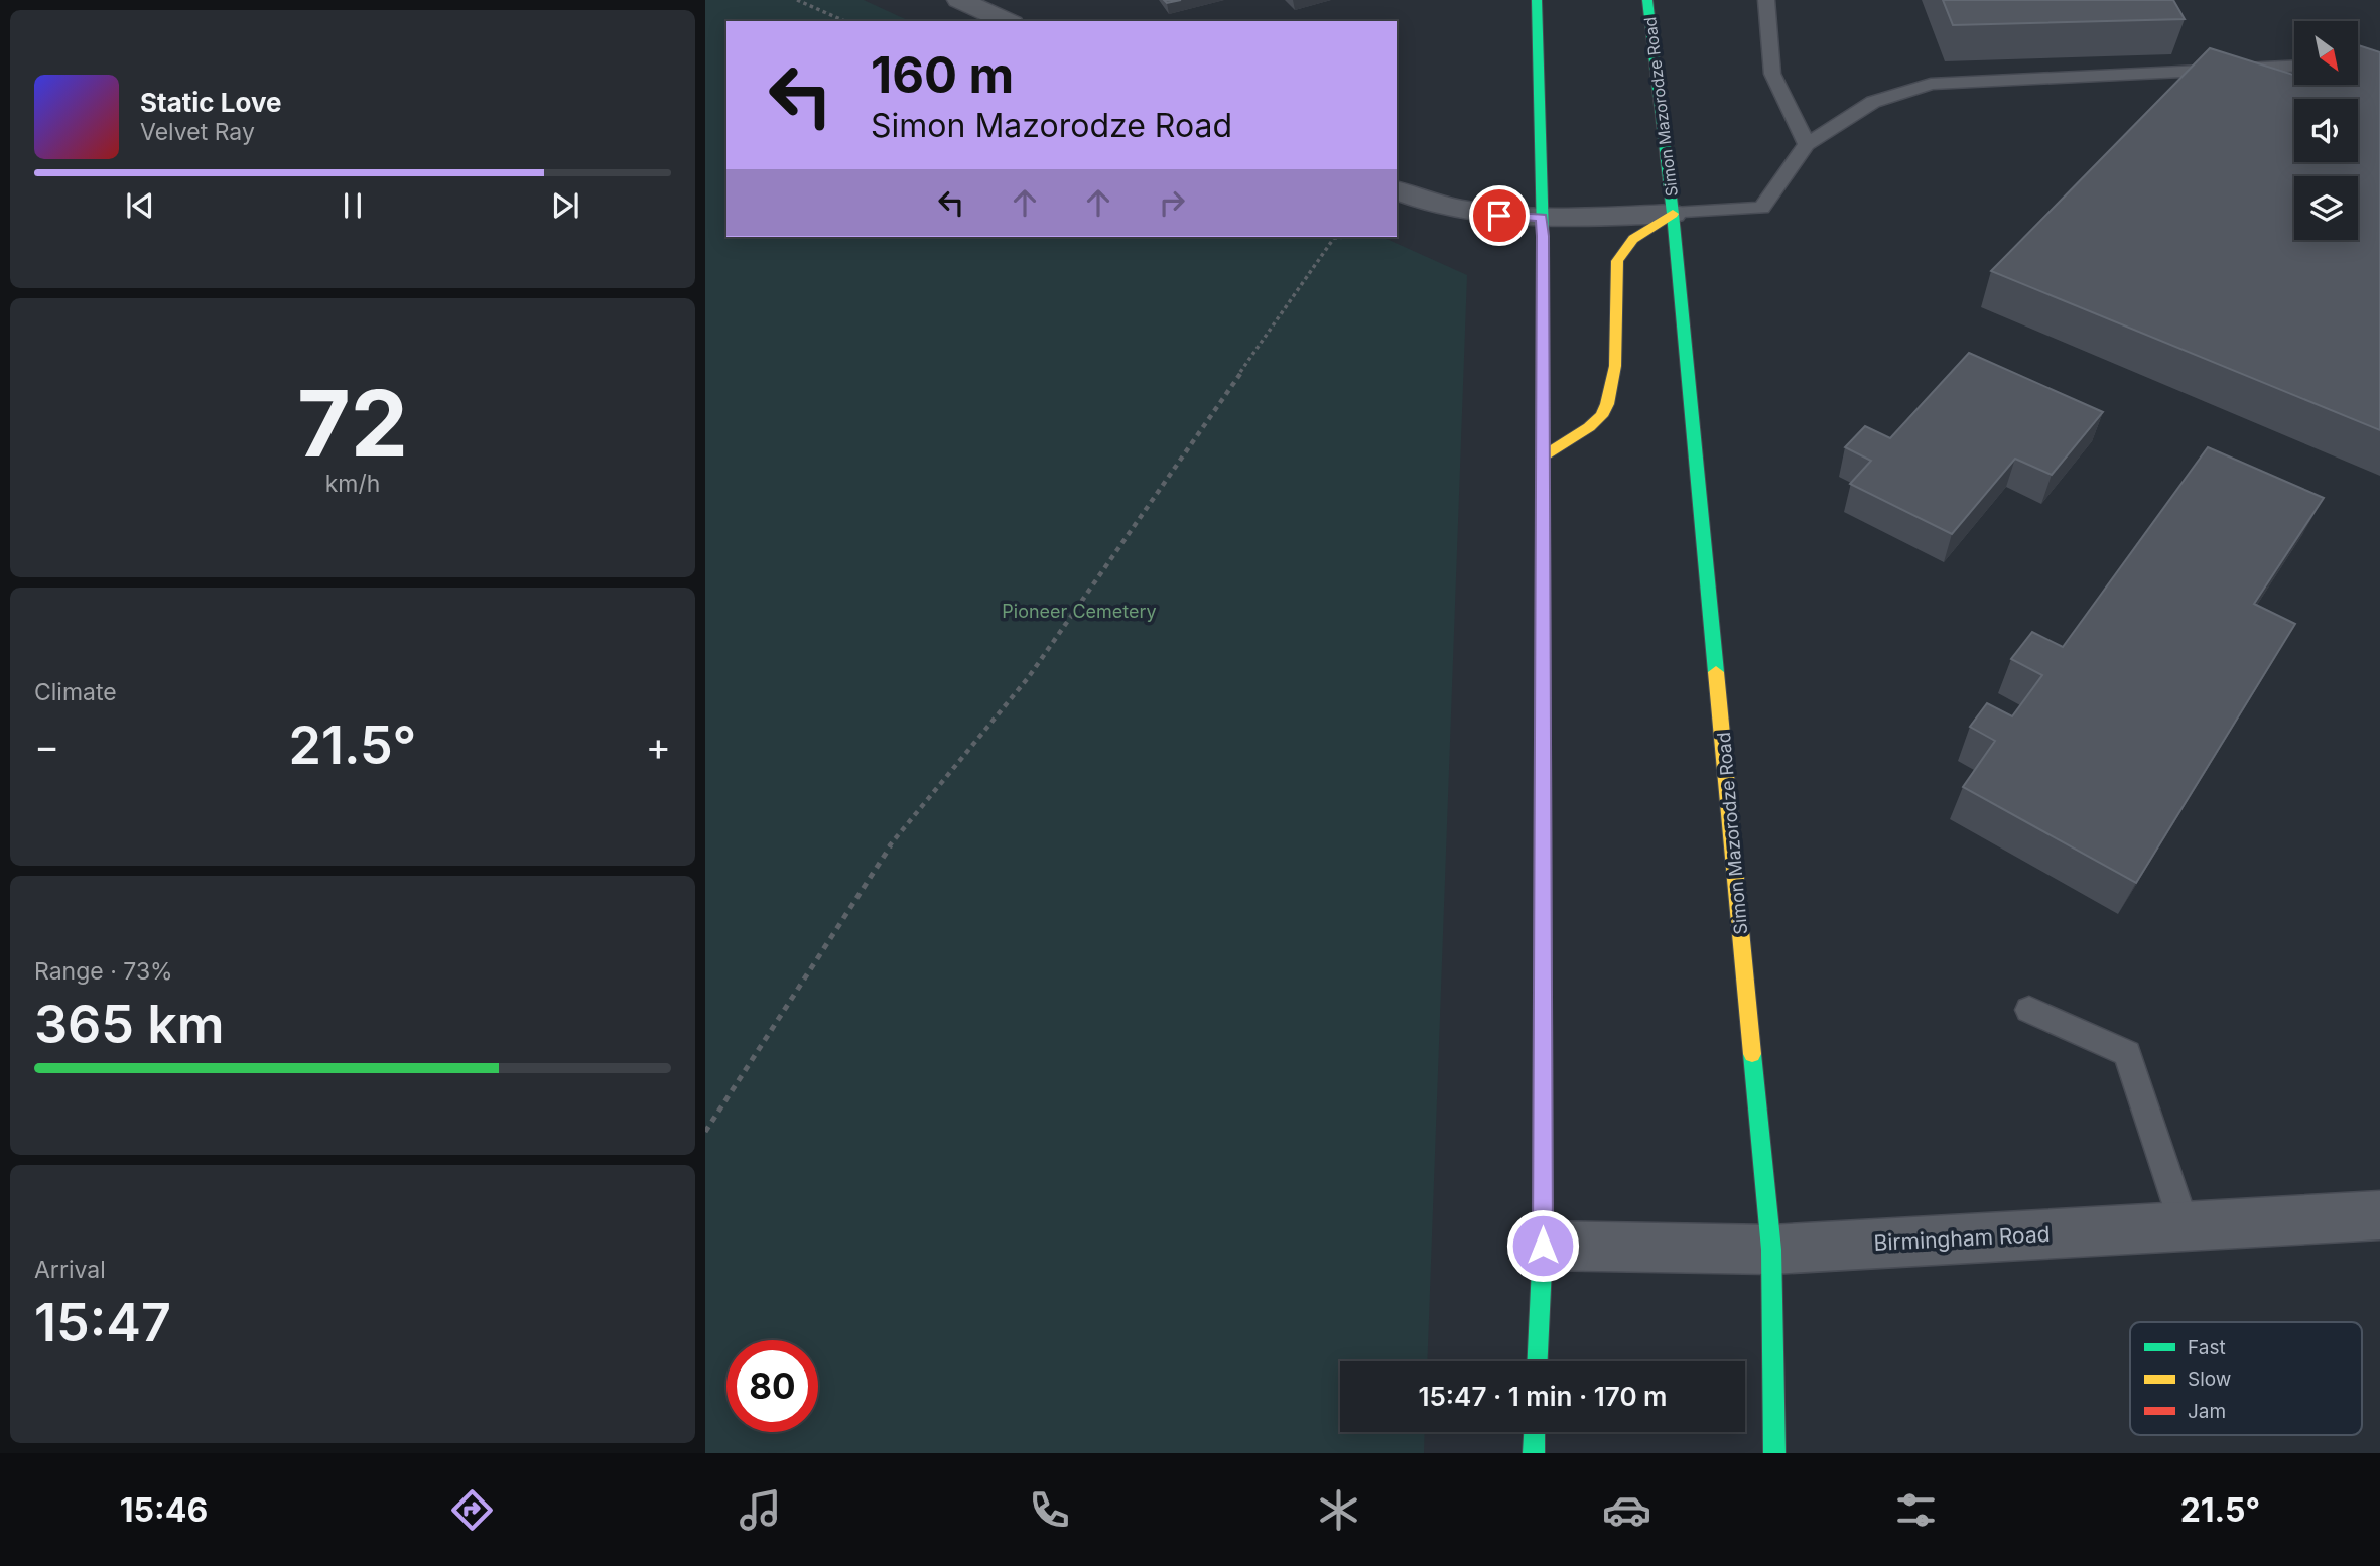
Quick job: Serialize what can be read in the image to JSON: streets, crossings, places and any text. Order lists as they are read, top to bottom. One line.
{"streets":{"highway":["Simon Mazorodze Road"],"street":["Birmingham Road"]},"crossings":[["Simon Mazorodze Road","Birmingham Road"]],"parks":["Pioneer Cemetery"],"legend":["Fast","Slow","Jam"],"north":"bottom right","page":{"turn":["160 m","Simon Mazorodze Road"],"song":["Static Love","Velvet Ray"],"tile":[["72","km/h"],"Climate",["Range · 73%","365 km"],["Arrival","15:47"]],"heat":["−","21.5°","+"],"limit":"80","trip":"15:47 · 1 min · 170 m","tabs":["15:46","21.5°"]}}
